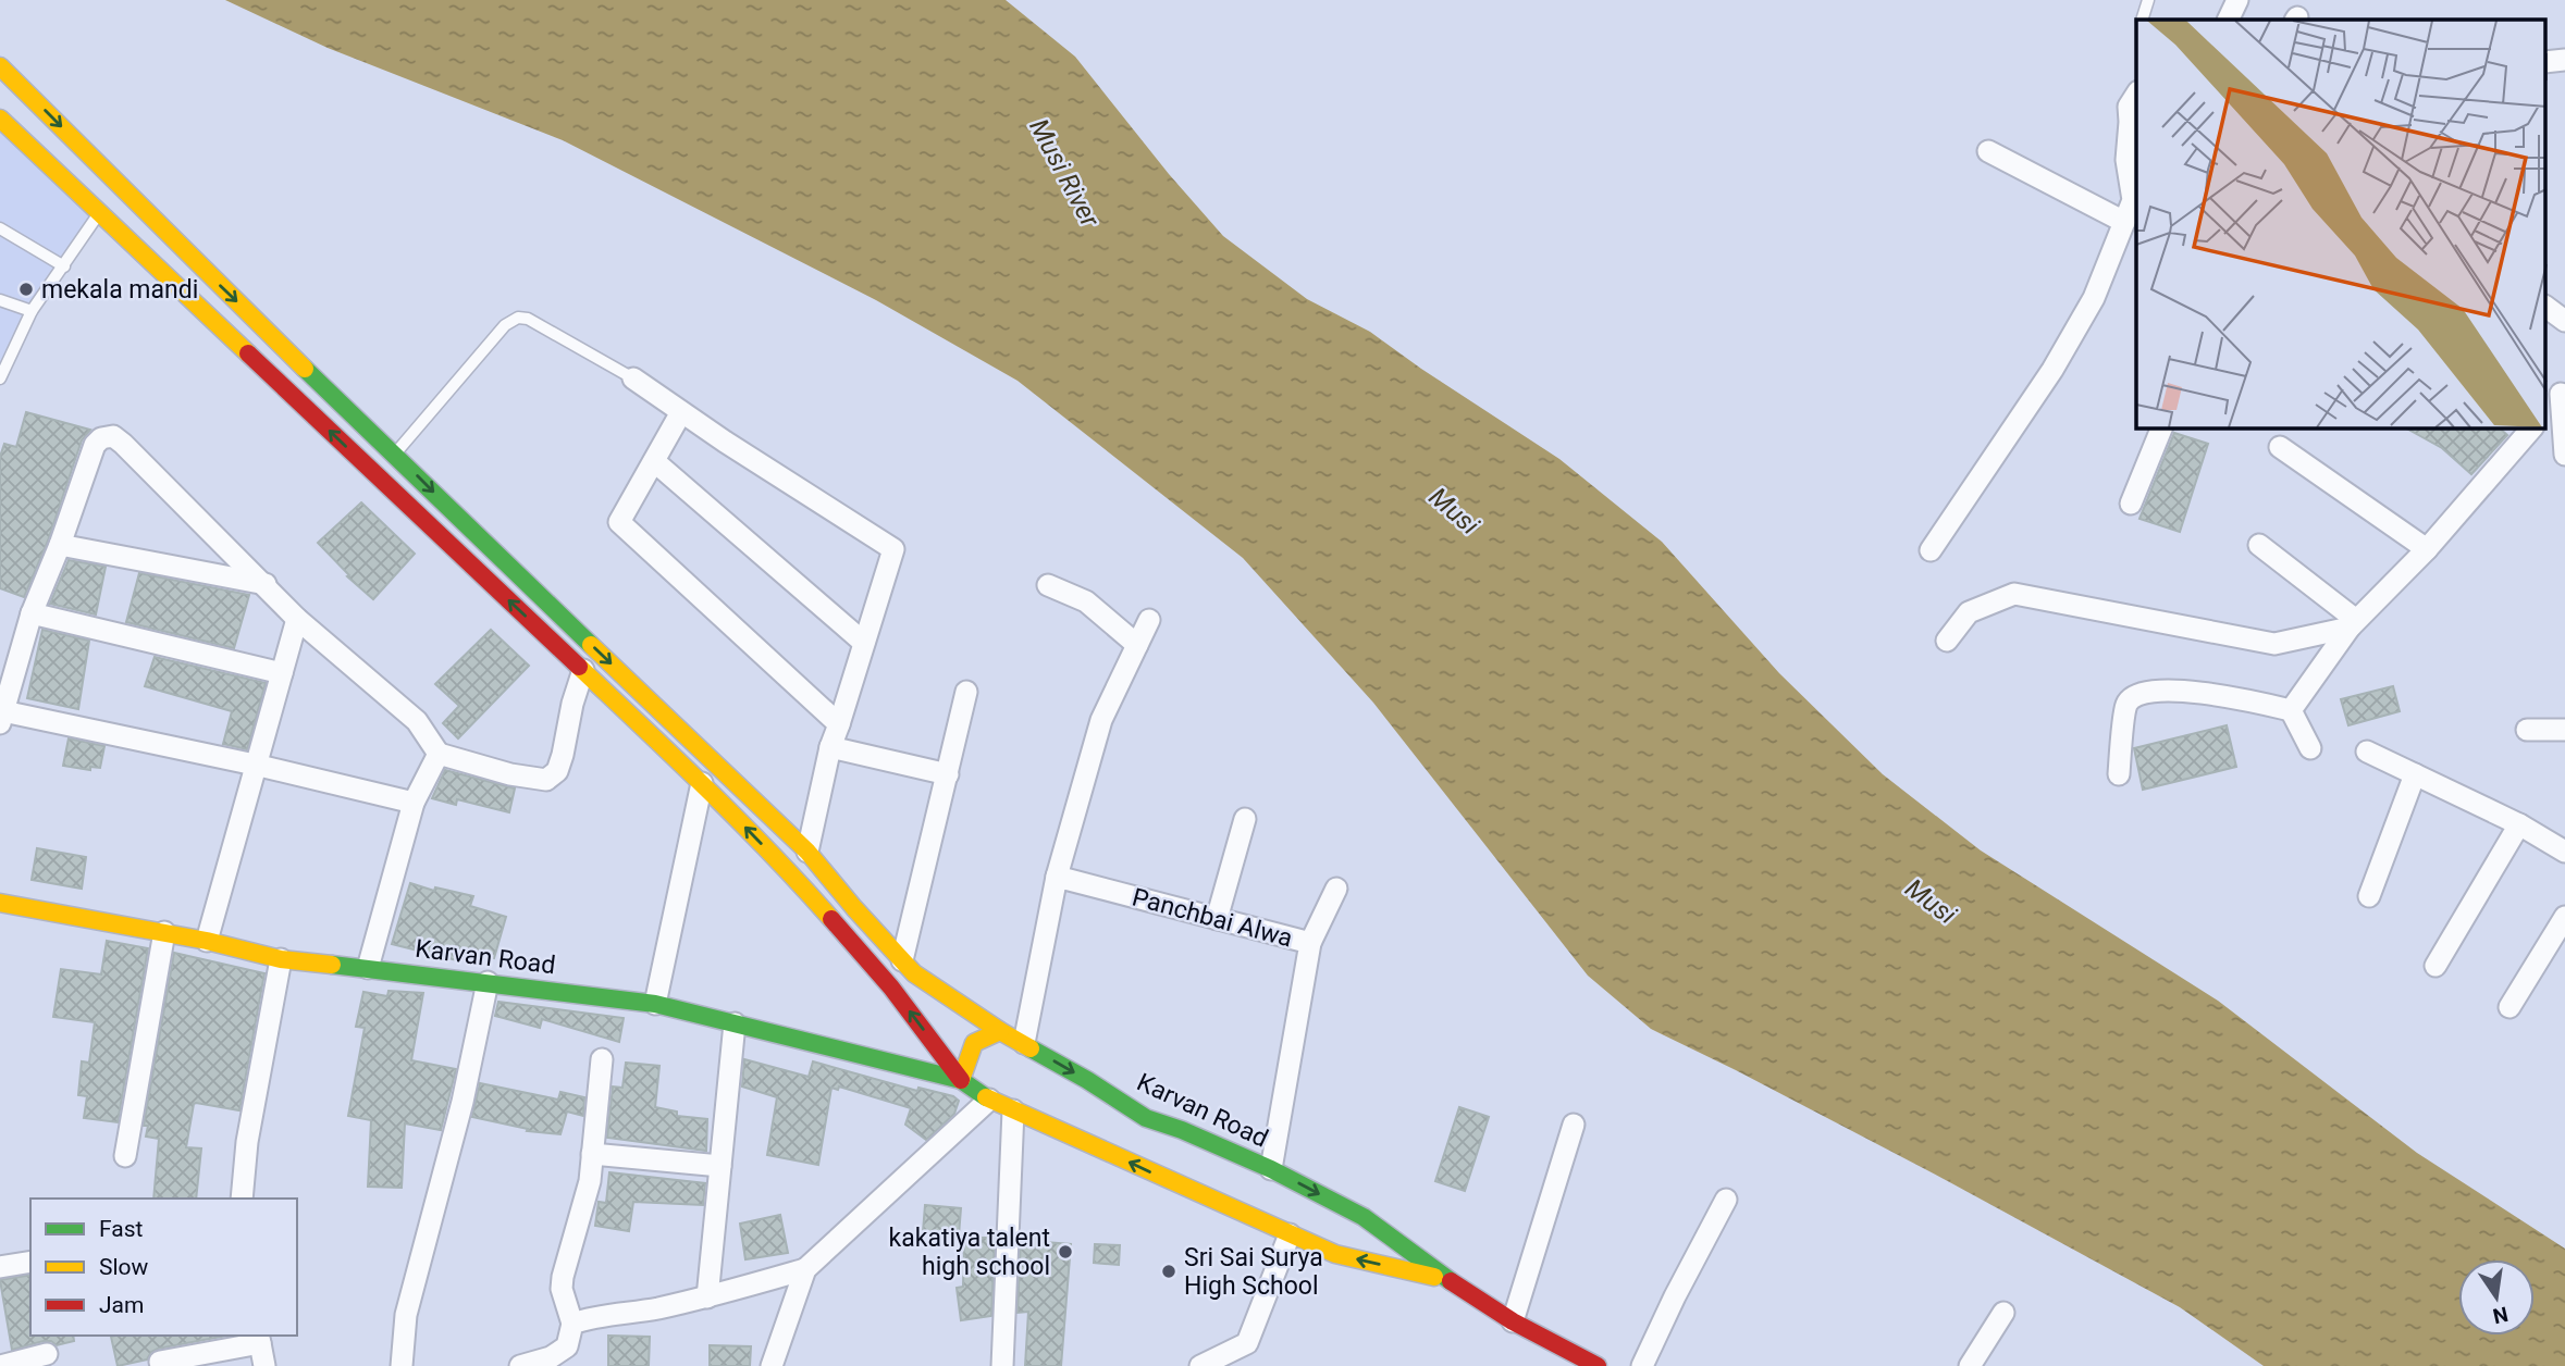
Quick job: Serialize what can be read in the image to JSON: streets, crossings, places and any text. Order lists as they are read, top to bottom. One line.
{"streets":{"street":["Panchbai Alwa","Karvan Road"]},"crossings":[["Panchbai Alwa","Karvan Road"]],"water":["Musi River","Musi"],"places":["mekala mandi","kakatiya talent high school","Sri Sai Surya High School"],"legend":["Fast","Slow","Jam"],"north":"bottom"}
